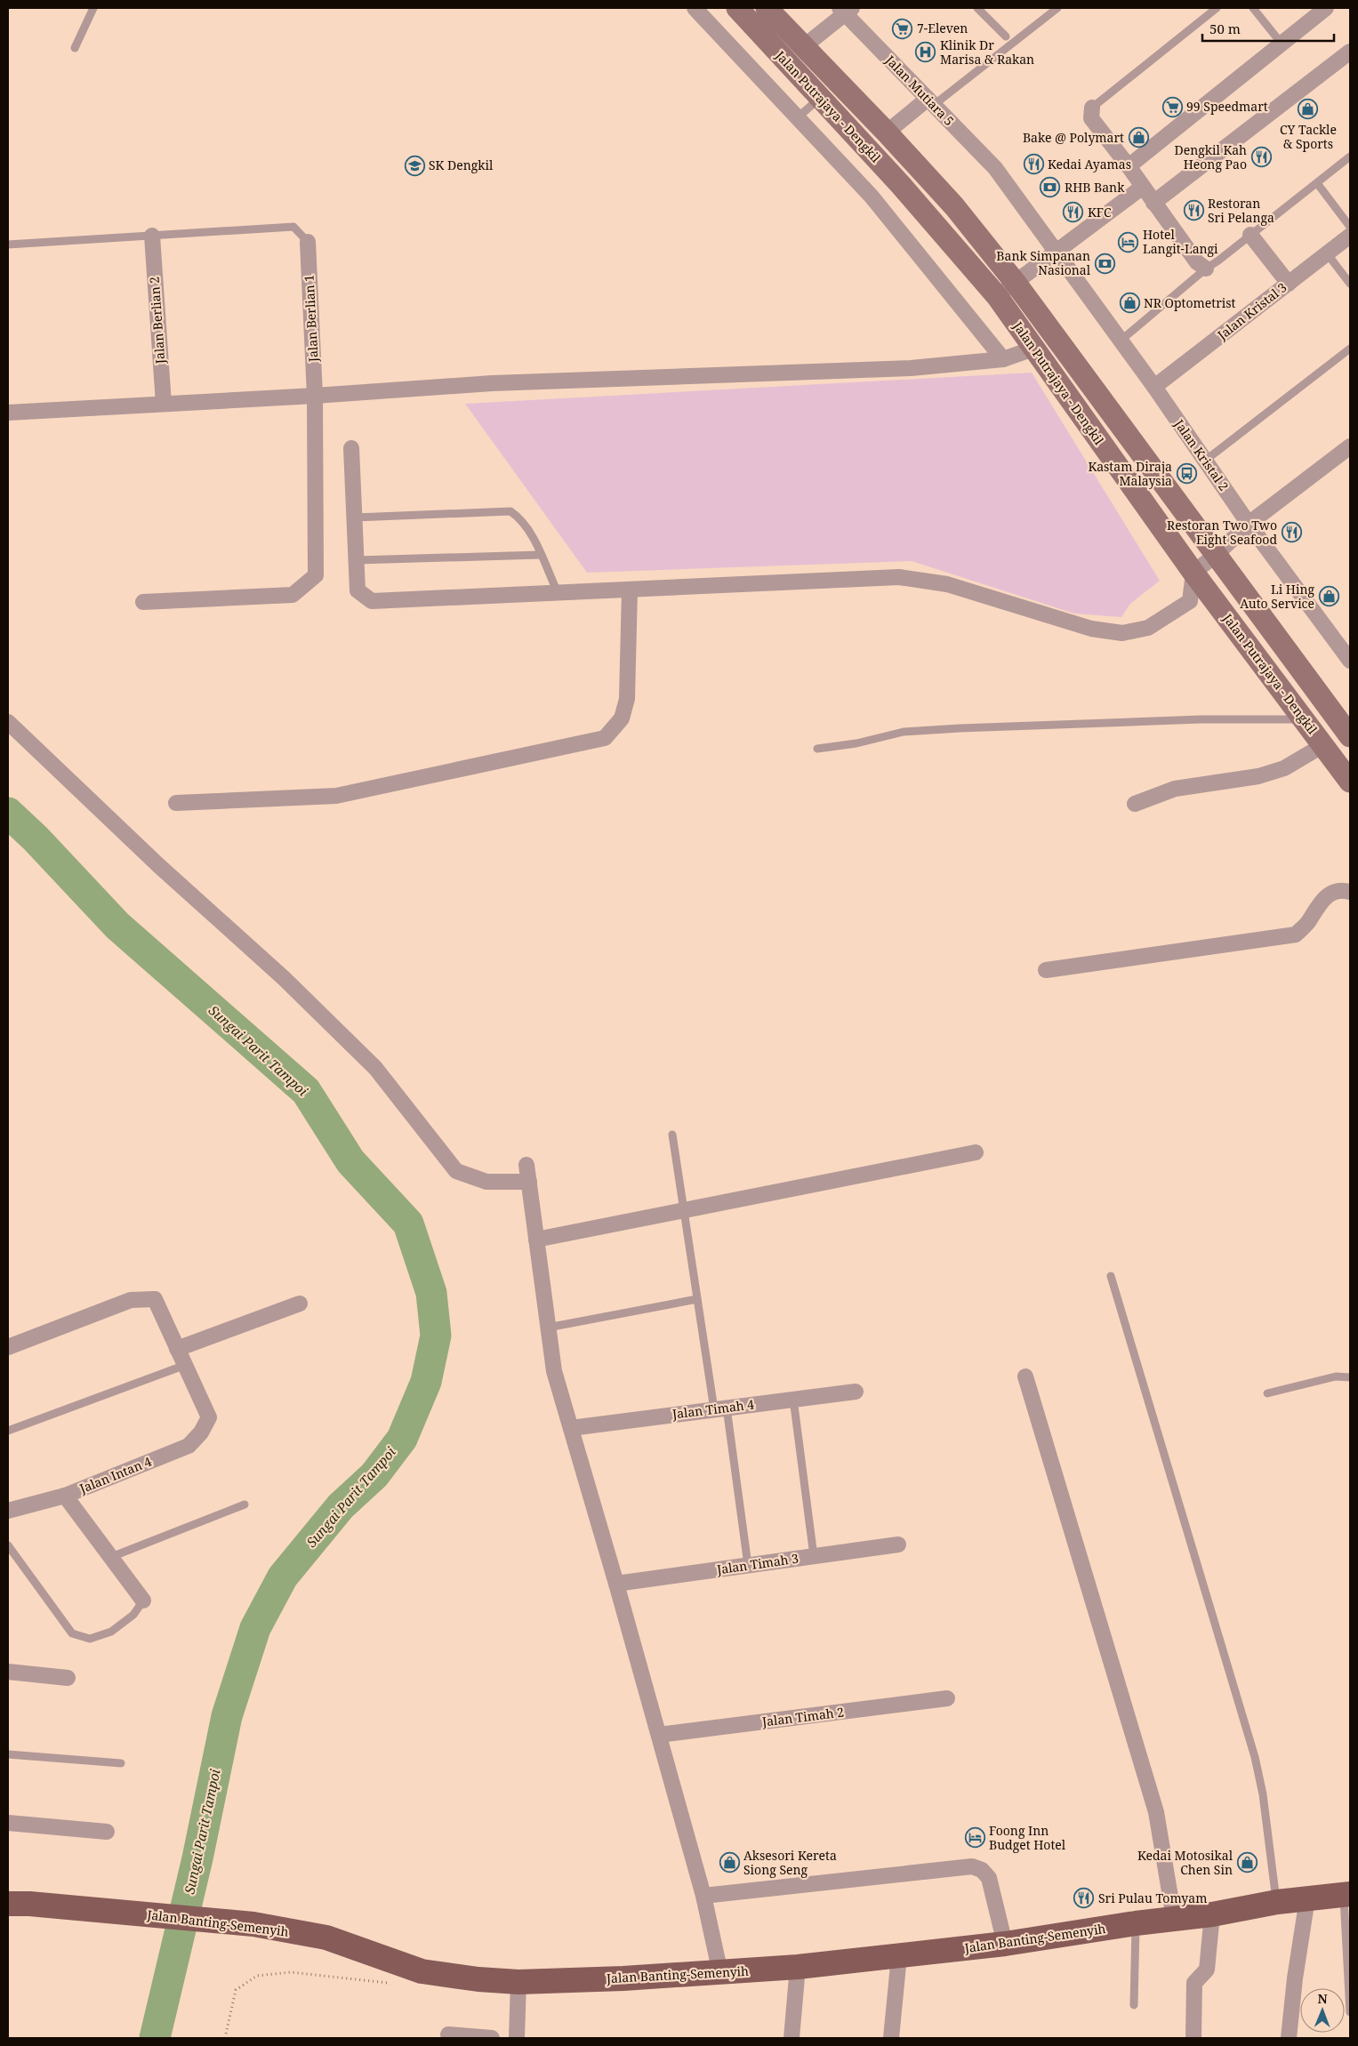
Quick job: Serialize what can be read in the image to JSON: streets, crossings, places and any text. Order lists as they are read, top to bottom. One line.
{"streets":{"main road":["Jalan Putrajaya - Dengkil","Jalan Banting-Semenyih"],"street":["Jalan Mutiara 5","Jalan Kristal 3","Jalan Berlian 1","Jalan Berlian 2","Jalan Kristal 2","Jalan Timah 4","Jalan Intan 4","Jalan Timah 3","Jalan Timah 2"]},"crossings":[["Jalan Mutiara 5","Jalan Kristal 2"],["Jalan Kristal 3","Jalan Kristal 2"]],"water":["Sungai Parit Tampoi"],"places":{"supermarket":["7-Eleven","99 Speedmart"],"hospital":["Klinik Dr Marisa & Rakan"],"shop":["CY Tackle & Sports","Bake @ Polymart","NR Optometrist","Li Hing Auto Service","Aksesori Kereta Siong Seng","Kedai Motosikal Chen Sin"],"restaurant":["Dengkil Kah Heong Pao","Kedai Ayamas","Restoran Sri Pelanga","KFC","Restoran Two Two Eight Seafood","Sri Pulau Tomyam"],"school or university":["SK Dengkil"],"bank":["RHB Bank","Bank Simpanan Nasional"],"hotel":["Hotel Langit-Langi","Foong Inn Budget Hotel"],"bus stop":["Kastam Diraja Malaysia"]},"scale_bar":"50 m","north":"top"}
